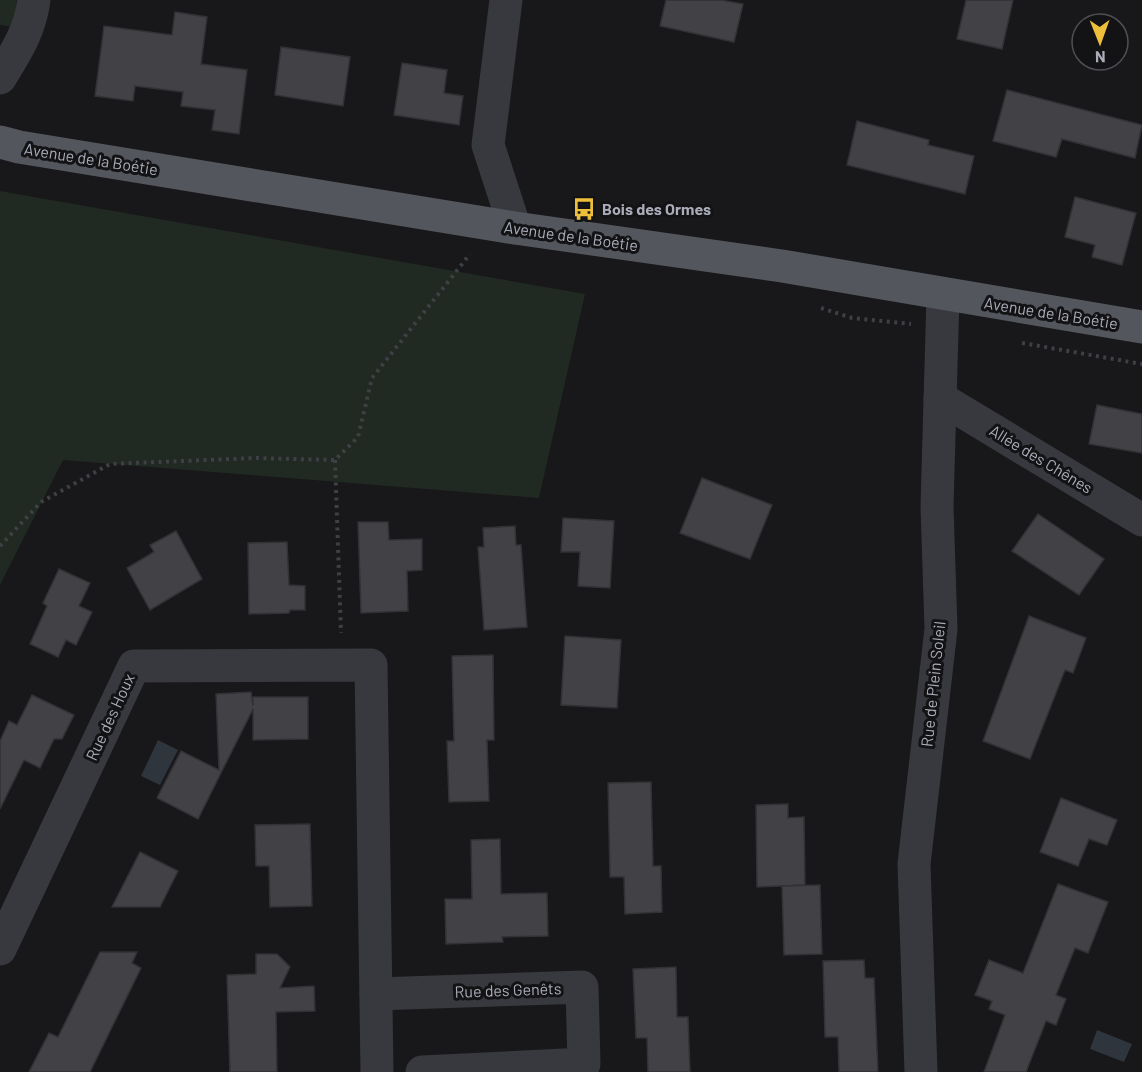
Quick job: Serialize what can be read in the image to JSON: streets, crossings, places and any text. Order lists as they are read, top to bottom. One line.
{"streets":{"main road":["Avenue de la Boétie"],"street":["Allée des Chênes","Rue de Plein Soleil","Rue des Houx","Rue des Genêts"]},"crossings":[["Avenue de la Boétie","Rue de Plein Soleil"],["Allée des Chênes","Rue de Plein Soleil"]],"places":{"bus stop":["Bois des Ormes"]},"north":"bottom"}
